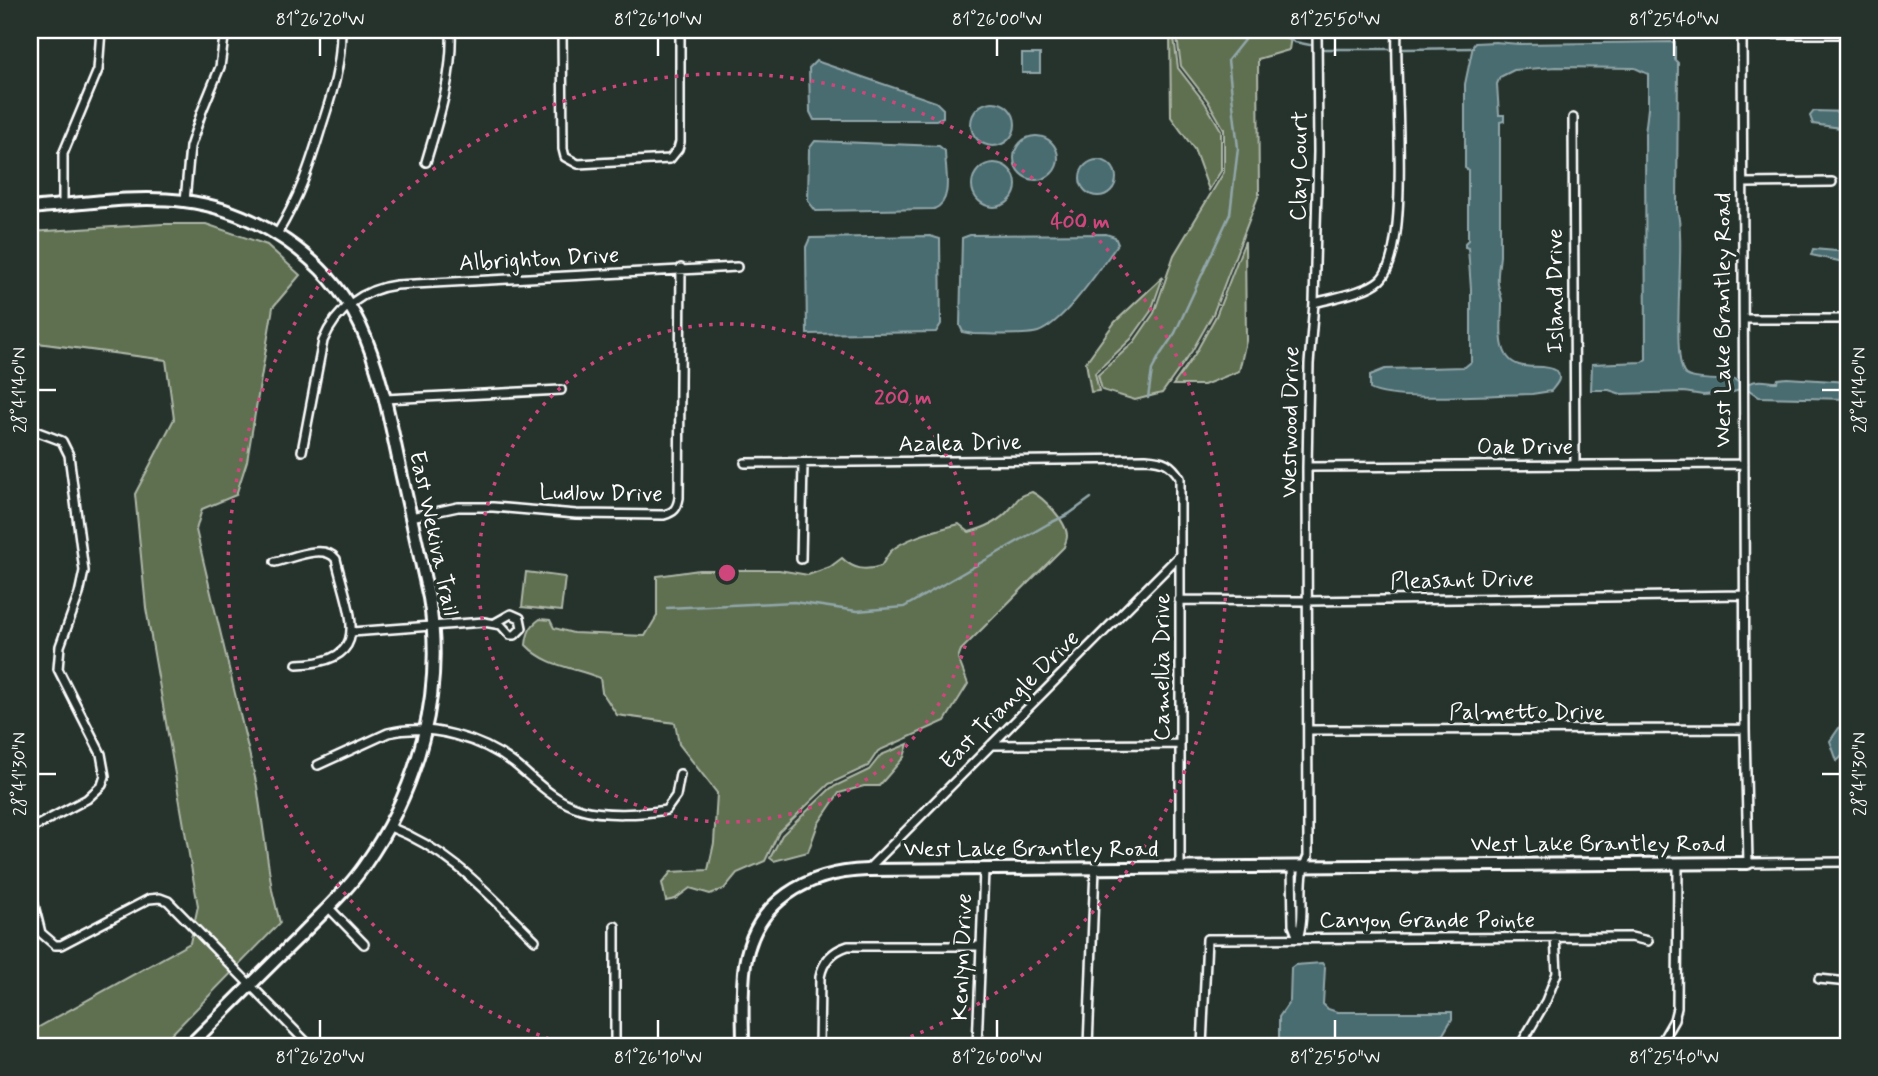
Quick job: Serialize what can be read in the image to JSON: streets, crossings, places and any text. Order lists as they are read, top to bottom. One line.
{"streets":{"street":["Clay Court","Albrighton Drive","Island Drive","West Lake Brantley Road","Westwood Drive","Azalea Drive","Oak Drive","Ludlow Drive","East Wekiva Trail","Pleasant Drive","Camellia Drive","East Triangle Drive","Palmetto Drive","Canyon Grande Pointe","Kenlyn Drive"]},"crossings":[["Clay Court","Westwood Drive"],["Albrighton Drive","Ludlow Drive"],["Albrighton Drive","East Wekiva Trail"],["Island Drive","Oak Drive"],["West Lake Brantley Road","Westwood Drive"],["West Lake Brantley Road","Oak Drive"],["West Lake Brantley Road","Pleasant Drive"],["West Lake Brantley Road","Camellia Drive"],["West Lake Brantley Road","East Triangle Drive"],["West Lake Brantley Road","Palmetto Drive"],["West Lake Brantley Road","Kenlyn Drive"],["Westwood Drive","Oak Drive"],["Westwood Drive","Pleasant Drive"],["Westwood Drive","Palmetto Drive"],["Westwood Drive","Canyon Grande Pointe"],["Azalea Drive","Camellia Drive"],["Ludlow Drive","East Wekiva Trail"],["Pleasant Drive","Camellia Drive"],["Camellia Drive","East Triangle Drive"]],"coordinates":["81°26'20\"W","81°26'10\"W","81°26'00\"W","81°25'50\"W","81°25'40\"W","28°41'40\"N","28°41'30\"N"],"rings":["400 m","200 m"]}
